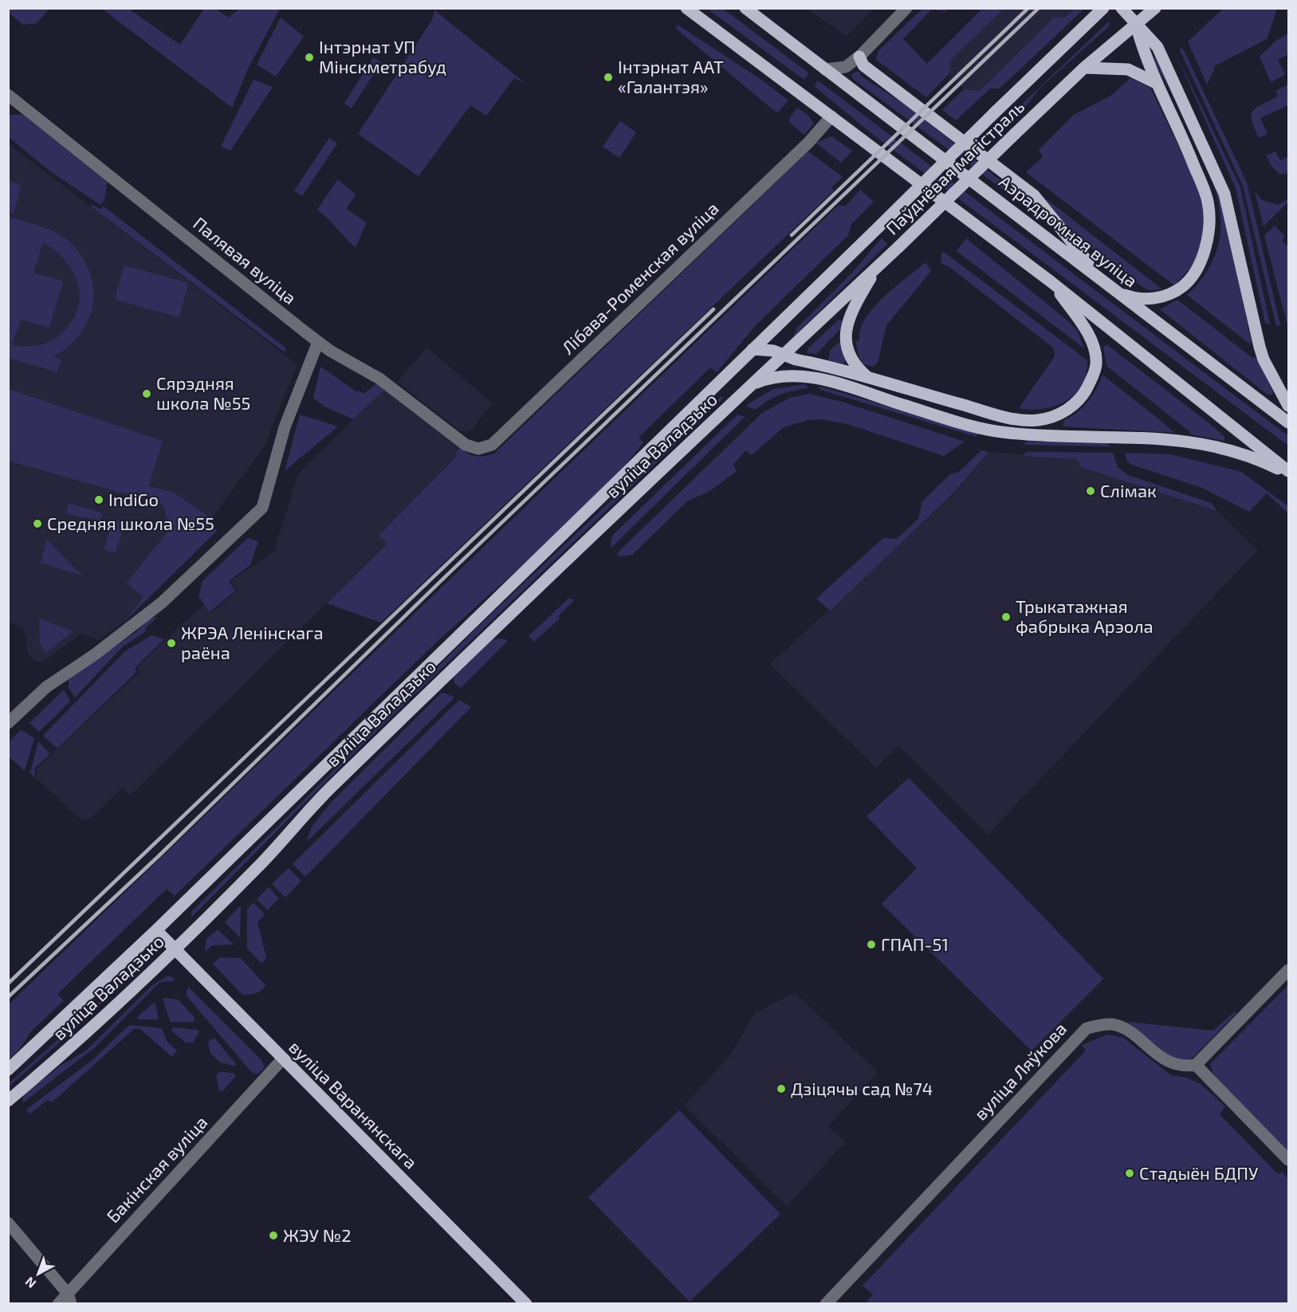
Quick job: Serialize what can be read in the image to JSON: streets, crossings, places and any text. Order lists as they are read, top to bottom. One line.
{"streets":{"main road":["Паўднёвая магістраль","Аэрадромная вуліца","вуліца Валадзько","вуліца Варанянскага"],"street":["Палявая вуліца","Лібава-Роменская вуліца","вуліца Ляўкова","Бакінская вуліца"]},"crossings":[["Паўднёвая магістраль","вуліца Валадзько"],["Палявая вуліца","Лібава-Роменская вуліца"],["вуліца Валадзько","вуліца Варанянскага"],["вуліца Варанянскага","Бакінская вуліца"]],"places":["Інтэрнат УП Мінскметрабуд","Інтэрнат ААТ «Галантэя»","Сярэдняя школа №55","Слімак","IndiGo","Средняя школа №55","Трыкатажная фабрыка Арэола","ЖРЭА Ленінскага раёна","ГПАП-51","Дзіцячы сад №74","Стадыён БДПУ","ЖЭУ №2"],"north":"bottom left"}
